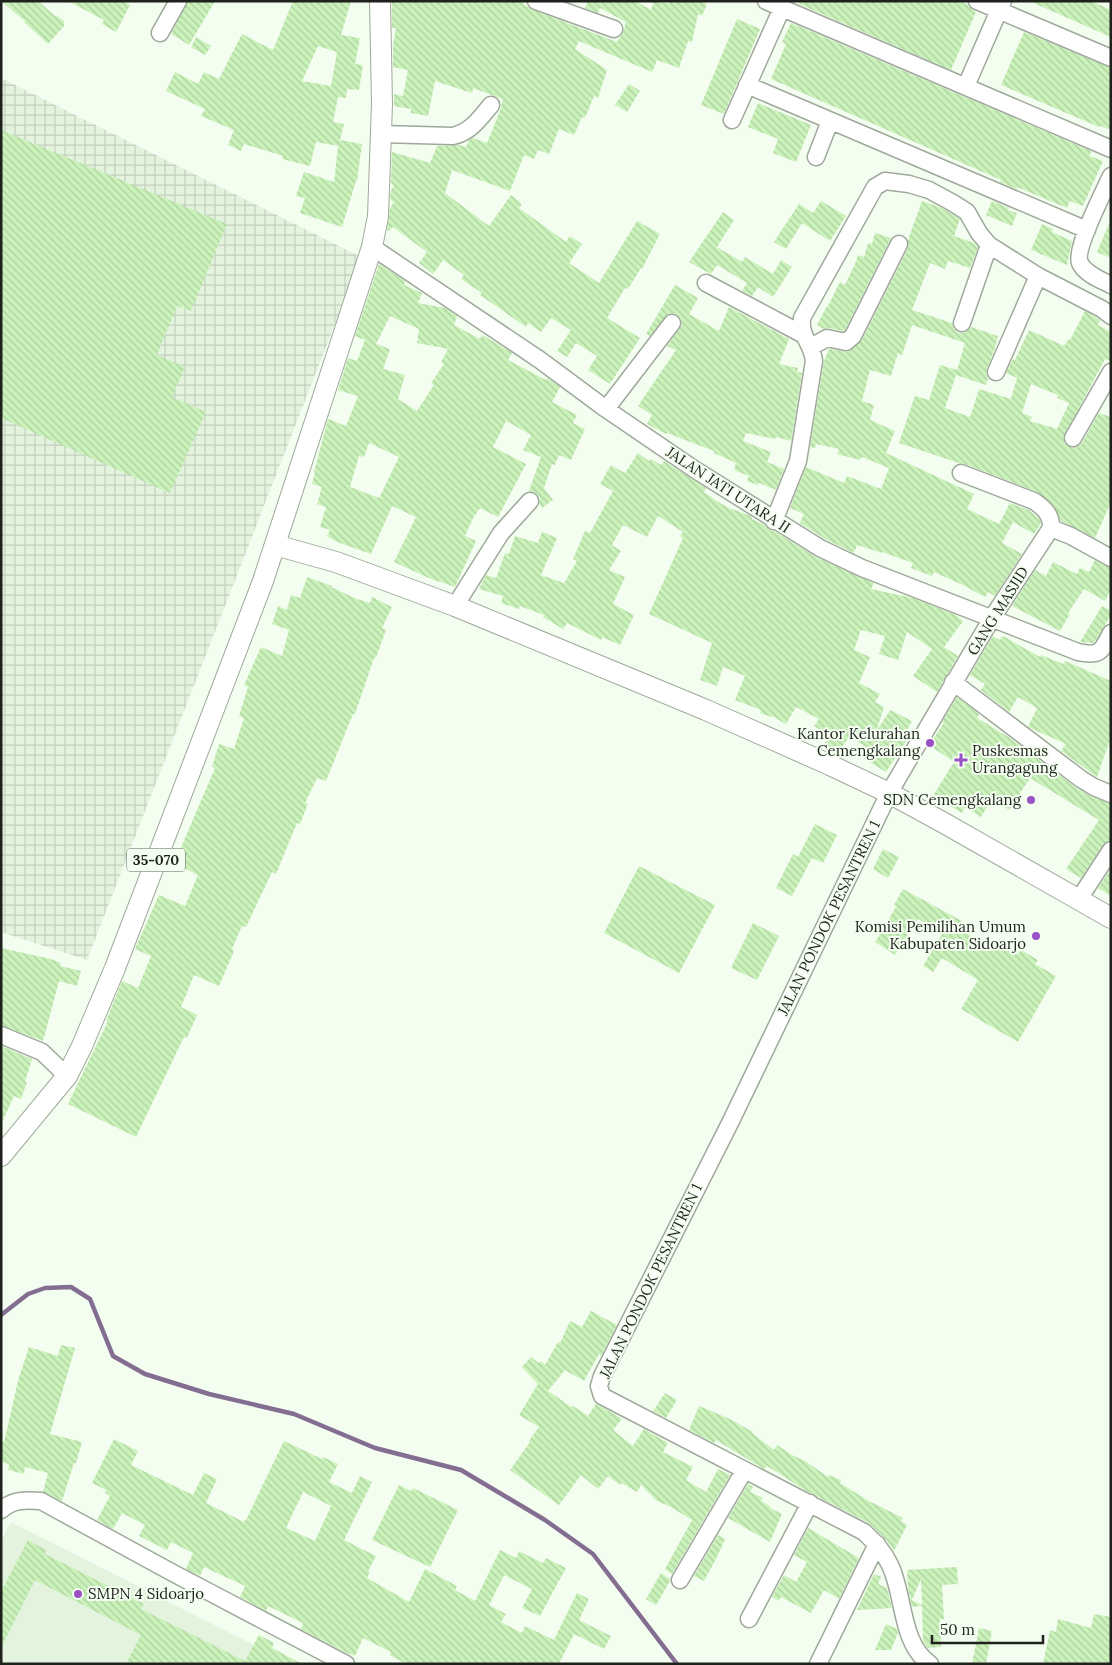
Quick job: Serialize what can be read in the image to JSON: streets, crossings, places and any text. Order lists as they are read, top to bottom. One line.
{"streets":{"main road":["35-070"],"street":["JALAN JATI UTARA II","GANG MASJID","JALAN PONDOK PESANTREN 1"]},"crossings":[["JALAN JATI UTARA II","GANG MASJID"],["GANG MASJID","JALAN PONDOK PESANTREN 1"]],"places":{"other":["Kantor Kelurahan Cemengkalang","SDN Cemengkalang","Komisi Pemilihan Umum Kabupaten Sidoarjo","SMPN 4 Sidoarjo"],"health":["Puskesmas Urangagung"]},"scale_bar":"50 m"}
